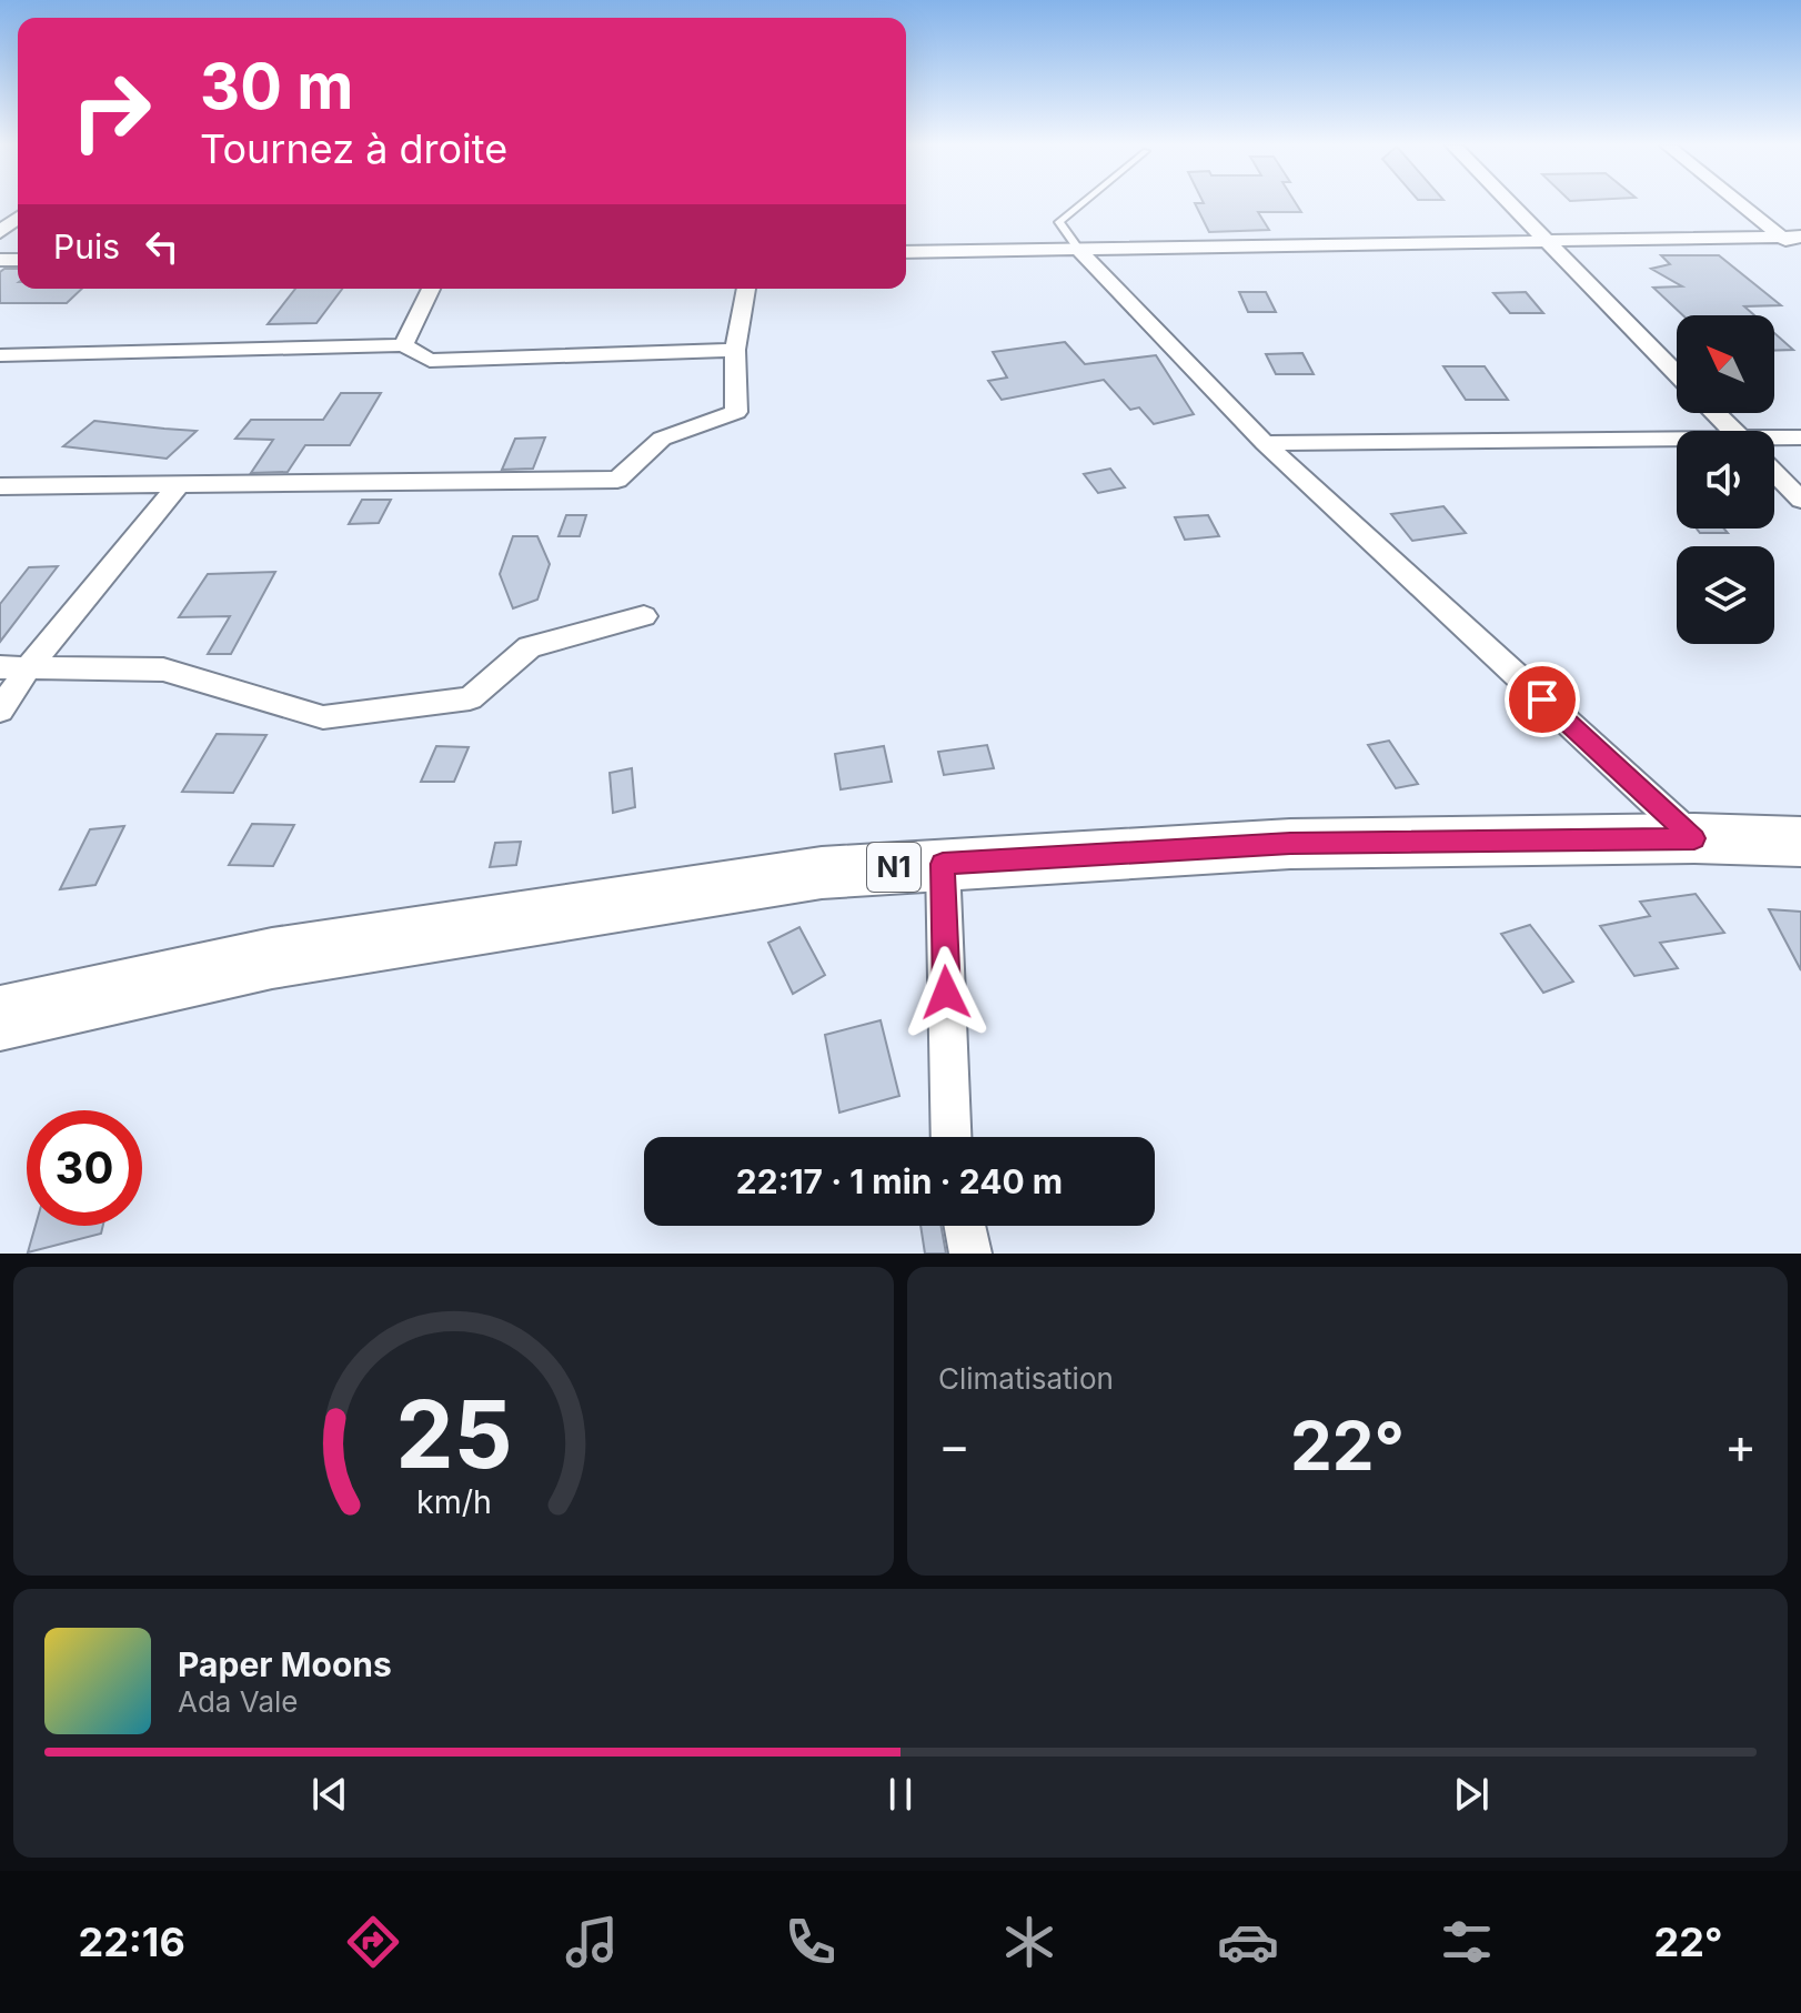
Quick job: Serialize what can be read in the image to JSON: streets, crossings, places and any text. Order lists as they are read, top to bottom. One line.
{"streets":{"highway":["N1"]},"north":"top left","page":{"turn":["30 m","Tournez à droite"],"then":"Puis","limit":"30","trip":"22:17 · 1 min · 240 m","tile":"Climatisation","heat":["−","22°","+"],"song":["Paper Moons","Ada Vale"],"tabs":["22:16","22°"],"gauge":["25","km/h"]}}
